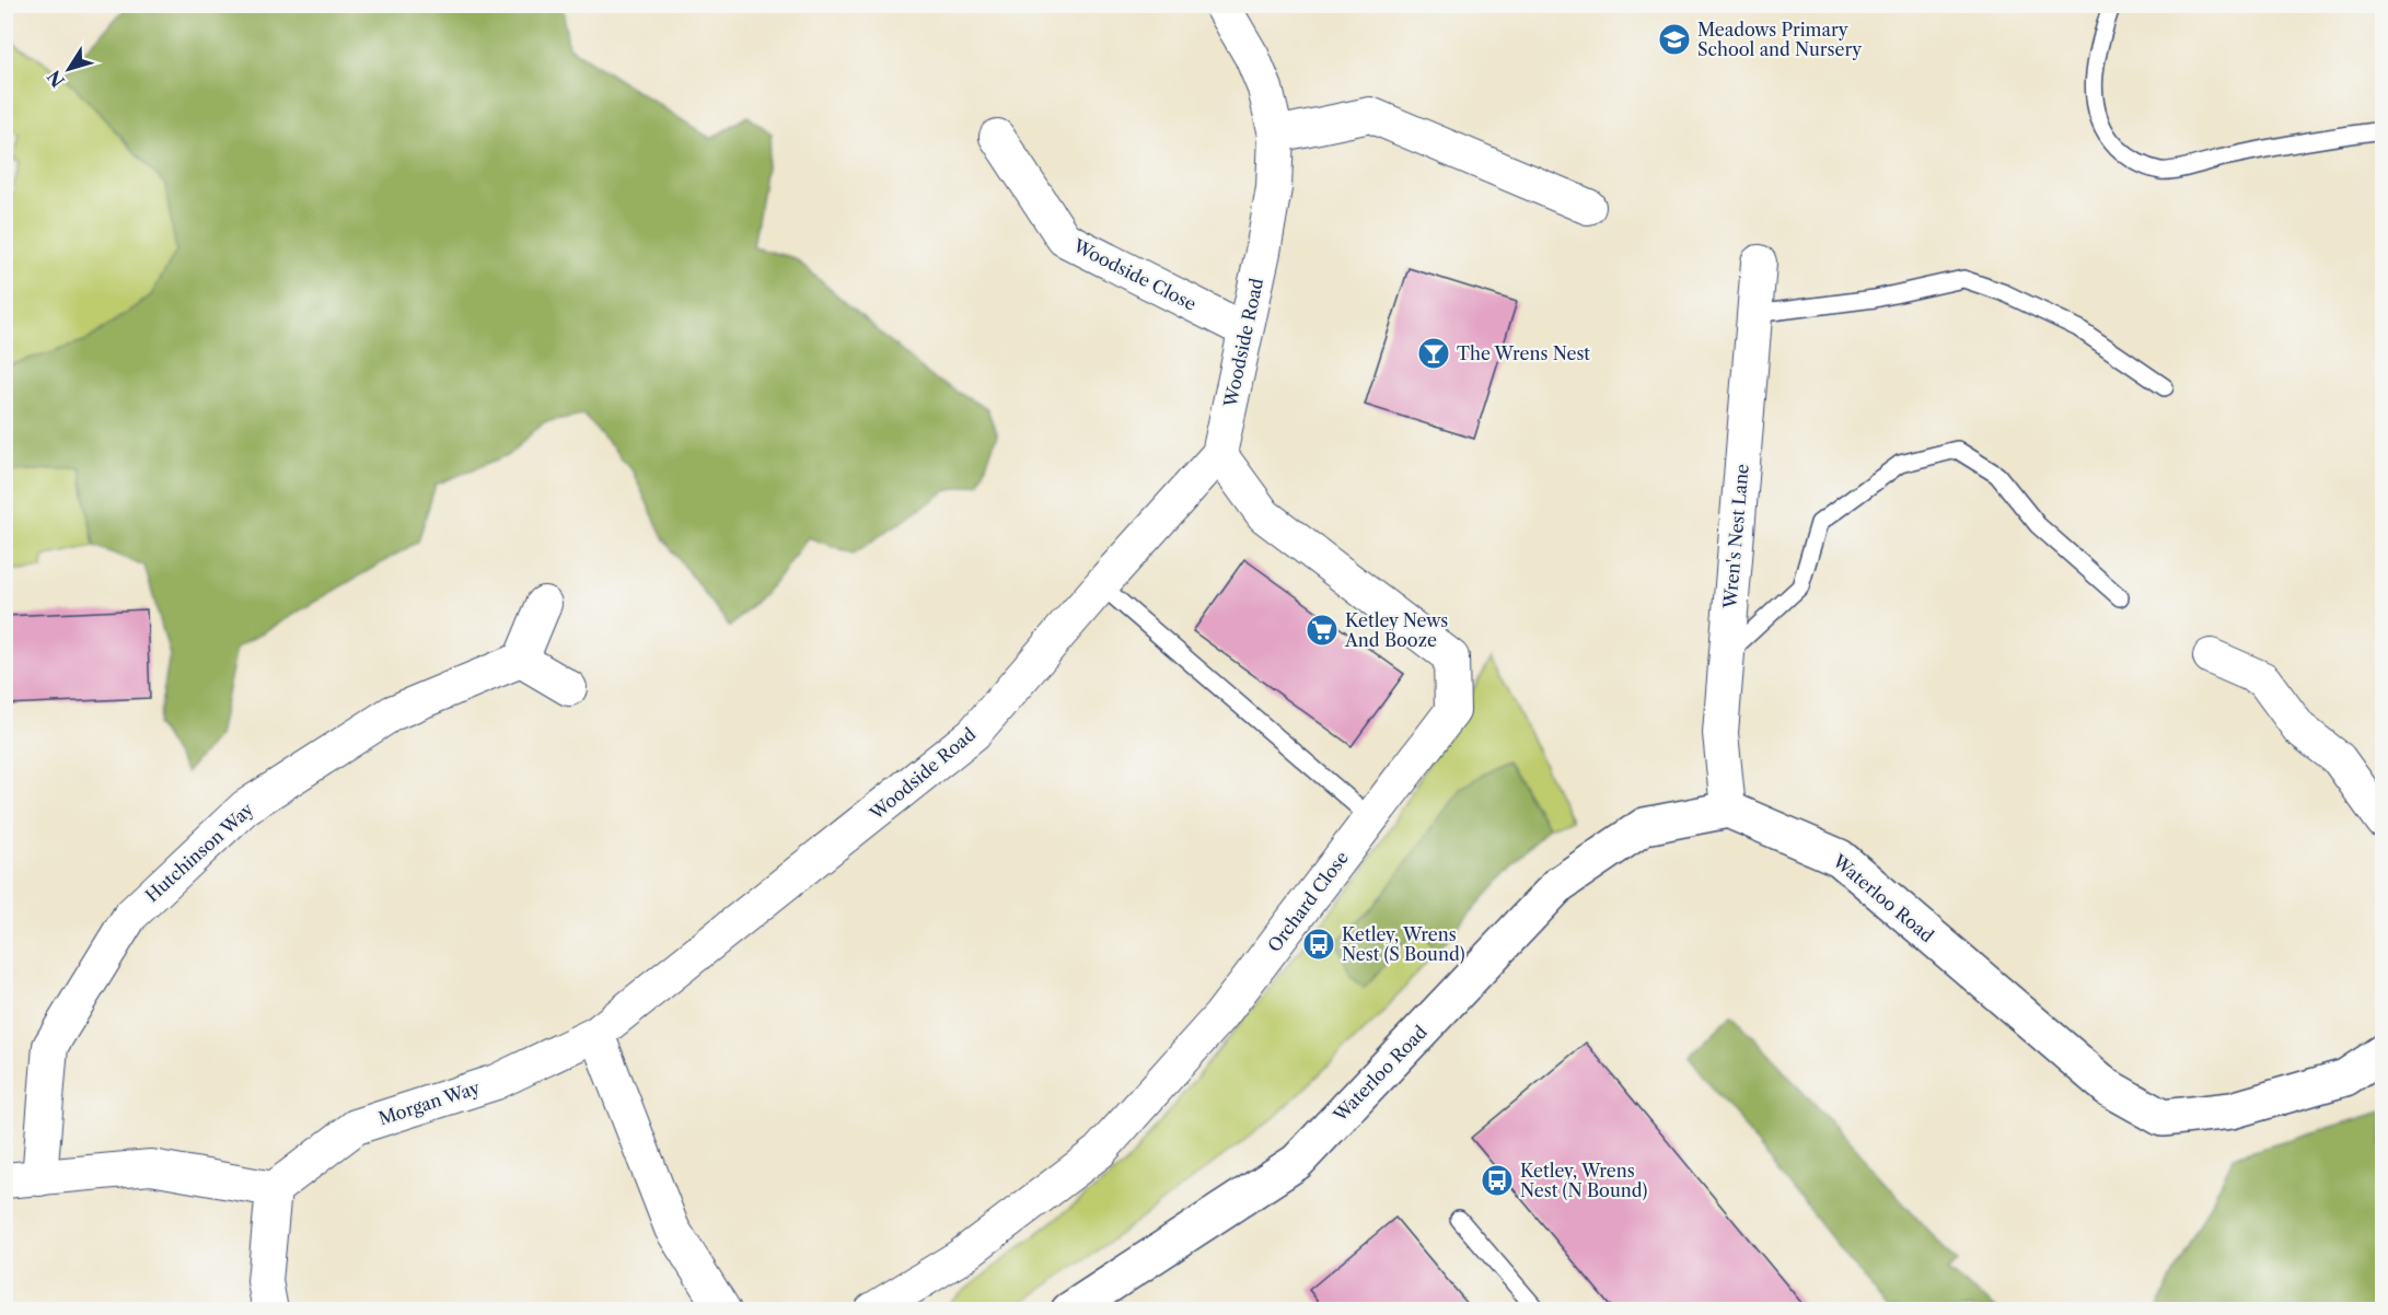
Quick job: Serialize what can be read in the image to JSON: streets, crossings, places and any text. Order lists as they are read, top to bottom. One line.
{"streets":{"street":["Woodside Close","Woodside Road","Wren's Nest Lane","Hutchinson Way","Waterloo Road","Orchard Close","Morgan Way"]},"crossings":[["Woodside Close","Woodside Road"],["Woodside Road","Orchard Close"],["Woodside Road","Morgan Way"],["Wren's Nest Lane","Waterloo Road"]],"places":{"school or university":["Meadows Primary School and Nursery"],"bar":["The Wrens Nest"],"supermarket":["Ketley News And Booze"],"bus stop":["Ketley, Wrens Nest (S Bound)","Ketley, Wrens Nest (N Bound)"]},"north":"bottom left"}
